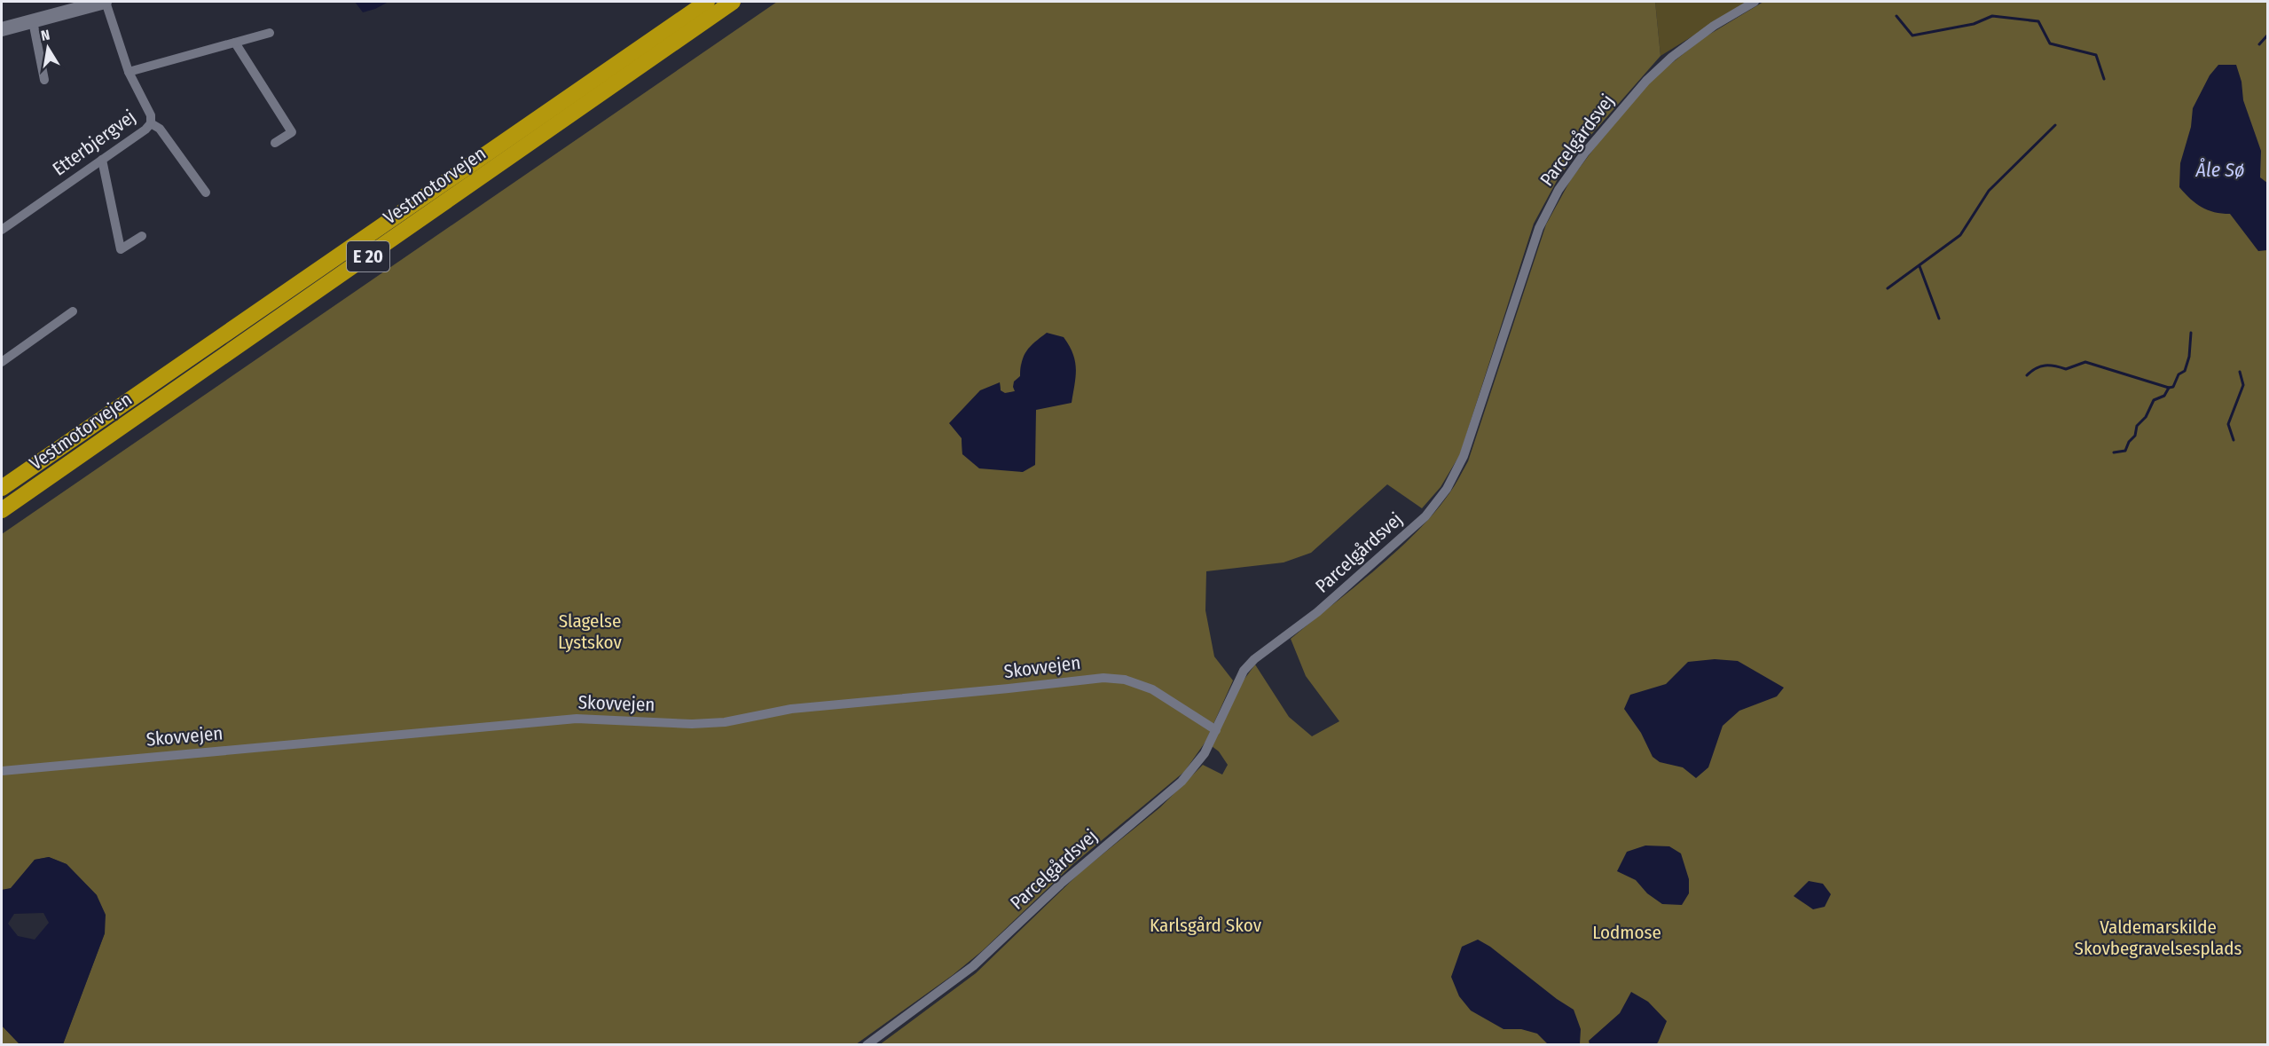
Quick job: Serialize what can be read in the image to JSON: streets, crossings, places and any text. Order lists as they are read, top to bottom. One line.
{"streets":{"highway":["Vestmotorvejen","E 20"],"street":["Parcelgårdsvej","Etterbjergvej","Skovvejen"]},"crossings":[["Parcelgårdsvej","Skovvejen"]],"water":["Åle Sø"],"parks":["Slagelse Lystskov","Karlsgård Skov","Valdemarskilde Skovbegravelsesplads","Lodmose"],"north":"top"}
